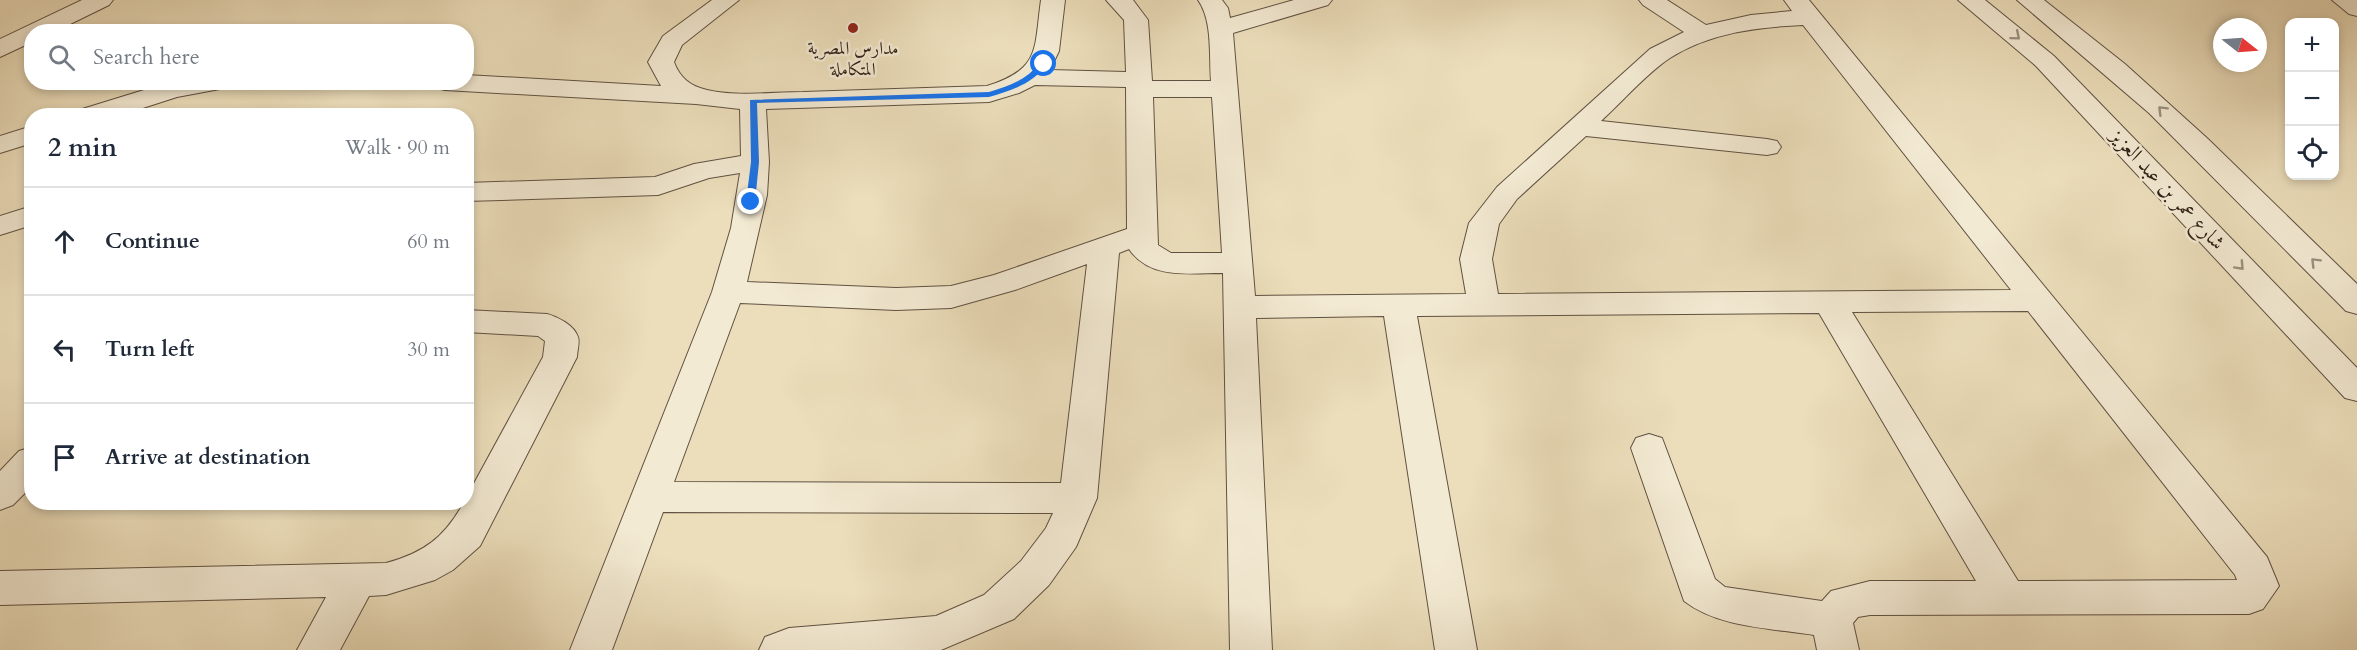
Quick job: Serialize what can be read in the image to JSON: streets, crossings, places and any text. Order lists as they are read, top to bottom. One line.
{"streets":{"street":["شارع عمر بن عبد العزيز"]},"places":["مدارس المصرية المتكاملة"],"north":"right","page":{"map_buttons":["+","−"],"search":"Search here","heading":["2 min","Walk · 90 m"],"list":[["Continue","60 m"],["Turn left","30 m"],"Arrive at destination"]}}
